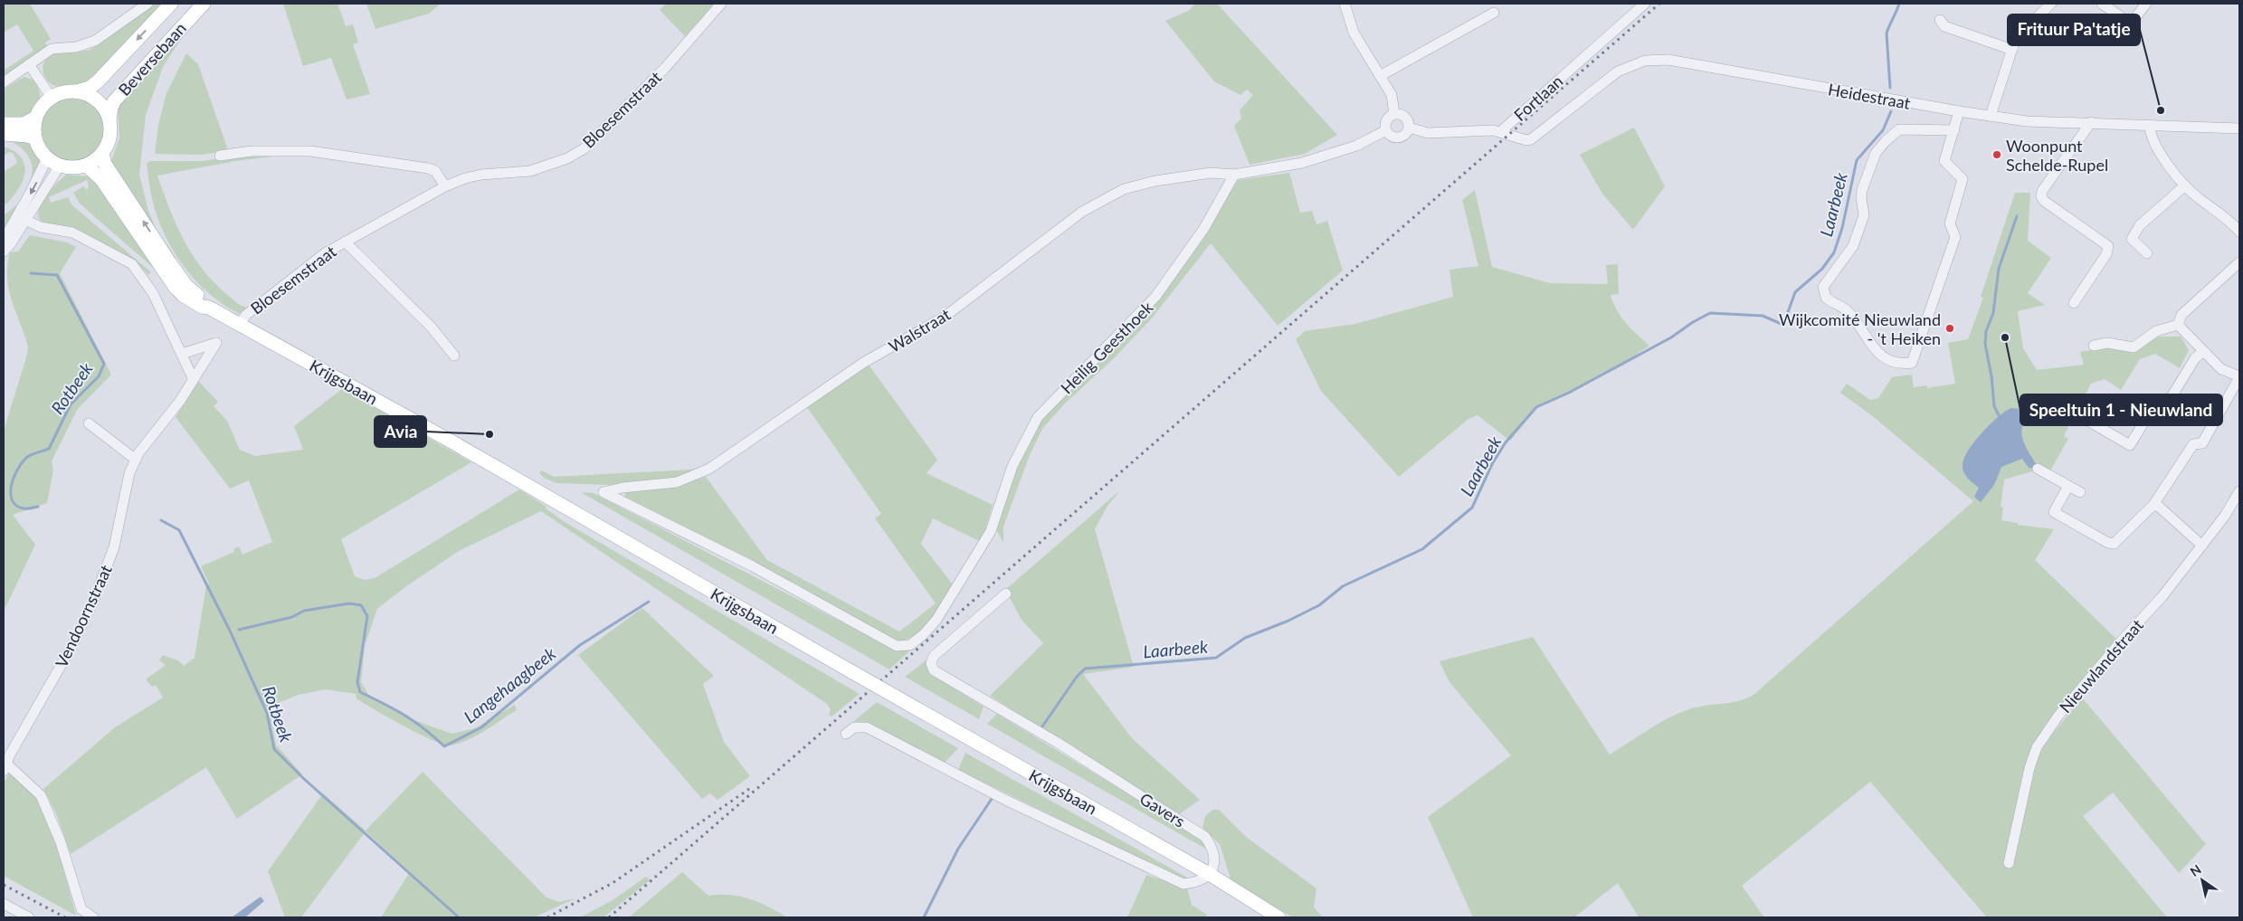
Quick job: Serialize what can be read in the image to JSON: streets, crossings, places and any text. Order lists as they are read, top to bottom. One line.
{"streets":{"main road":["Beversebaan","Krijgsbaan"],"street":["Heidestraat","Fortlaan","Bloesemstraat","Walstraat","Heilig Geesthoek","Vendoornstraat","Nieuwlandstraat","Gavers"]},"crossings":[["Beversebaan","Krijgsbaan"],["Heidestraat","Fortlaan"],["Bloesemstraat","Krijgsbaan"],["Walstraat","Heilig Geesthoek"],["Krijgsbaan","Gavers"]],"water":["Laarbeek","Rotbeek","Langehaagbeek"],"places":["Frituur Pa'tatje","Woonpunt Schelde-Rupel","Wijkcomité Nieuwland - 't Heiken","Speeltuin 1 - Nieuwland","Avia"],"north":"top left"}
